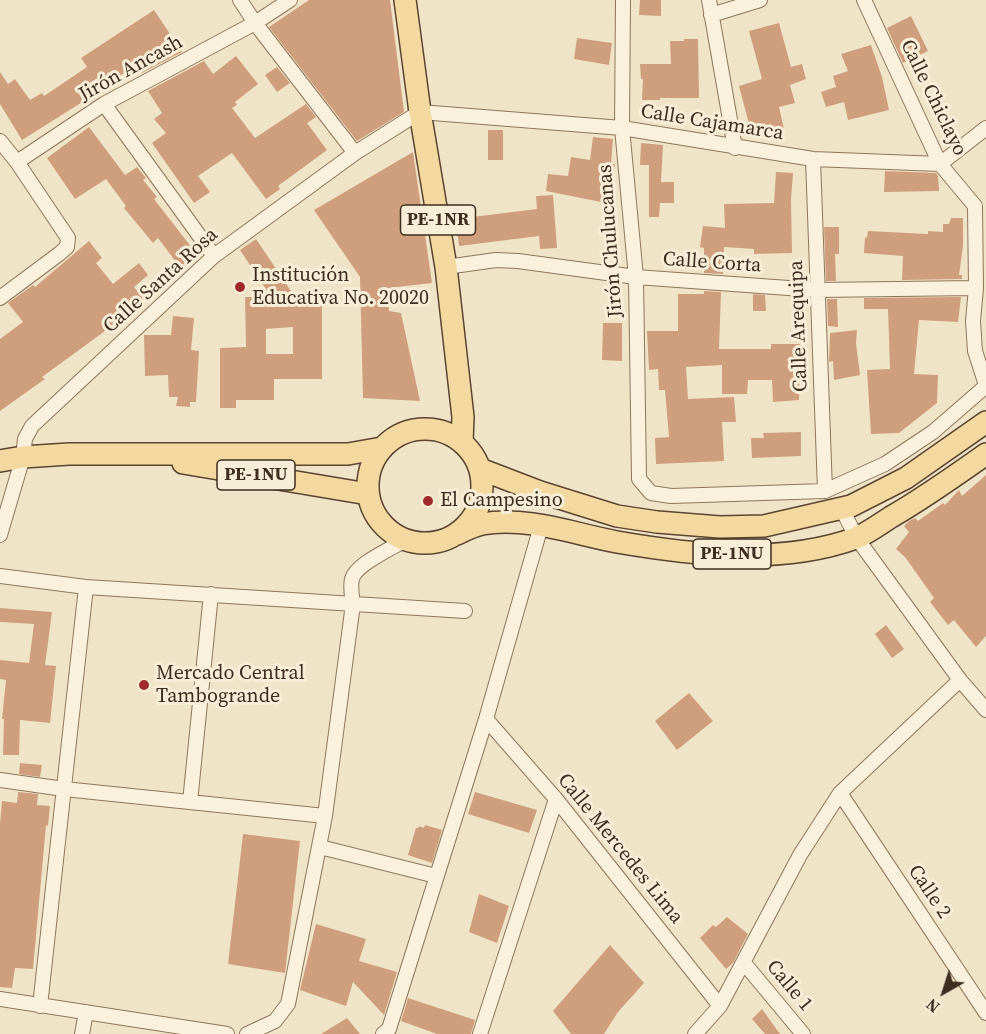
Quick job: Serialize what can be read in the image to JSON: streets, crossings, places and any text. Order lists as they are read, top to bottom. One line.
{"streets":{"main road":["PE-1NR","PE-1NU"],"street":["Jirón Ancash","Calle Chiclayo","Calle Cajamarca","Jirón Chulucanas","Calle Corta","Calle Santa Rosa","Calle Arequipa","Calle Mercedes Lima","Calle 2","Calle 1"]},"crossings":[["Calle Chiclayo","Calle Cajamarca"],["Calle Chiclayo","Calle Corta"],["Calle Cajamarca","PE-1NR"],["Calle Cajamarca","Jirón Chulucanas"],["Calle Cajamarca","Calle Santa Rosa"],["Calle Cajamarca","Calle Arequipa"],["PE-1NR","Calle Corta"],["PE-1NR","Calle Santa Rosa"],["PE-1NR","PE-1NU"],["Jirón Chulucanas","Calle Corta"],["Jirón Chulucanas","Calle Arequipa"],["Calle Corta","Calle Arequipa"],["Calle Santa Rosa","PE-1NU"]],"places":["Institución Educativa No. 20020","El Campesino","Mercado Central Tambogrande"],"north":"bottom left"}
